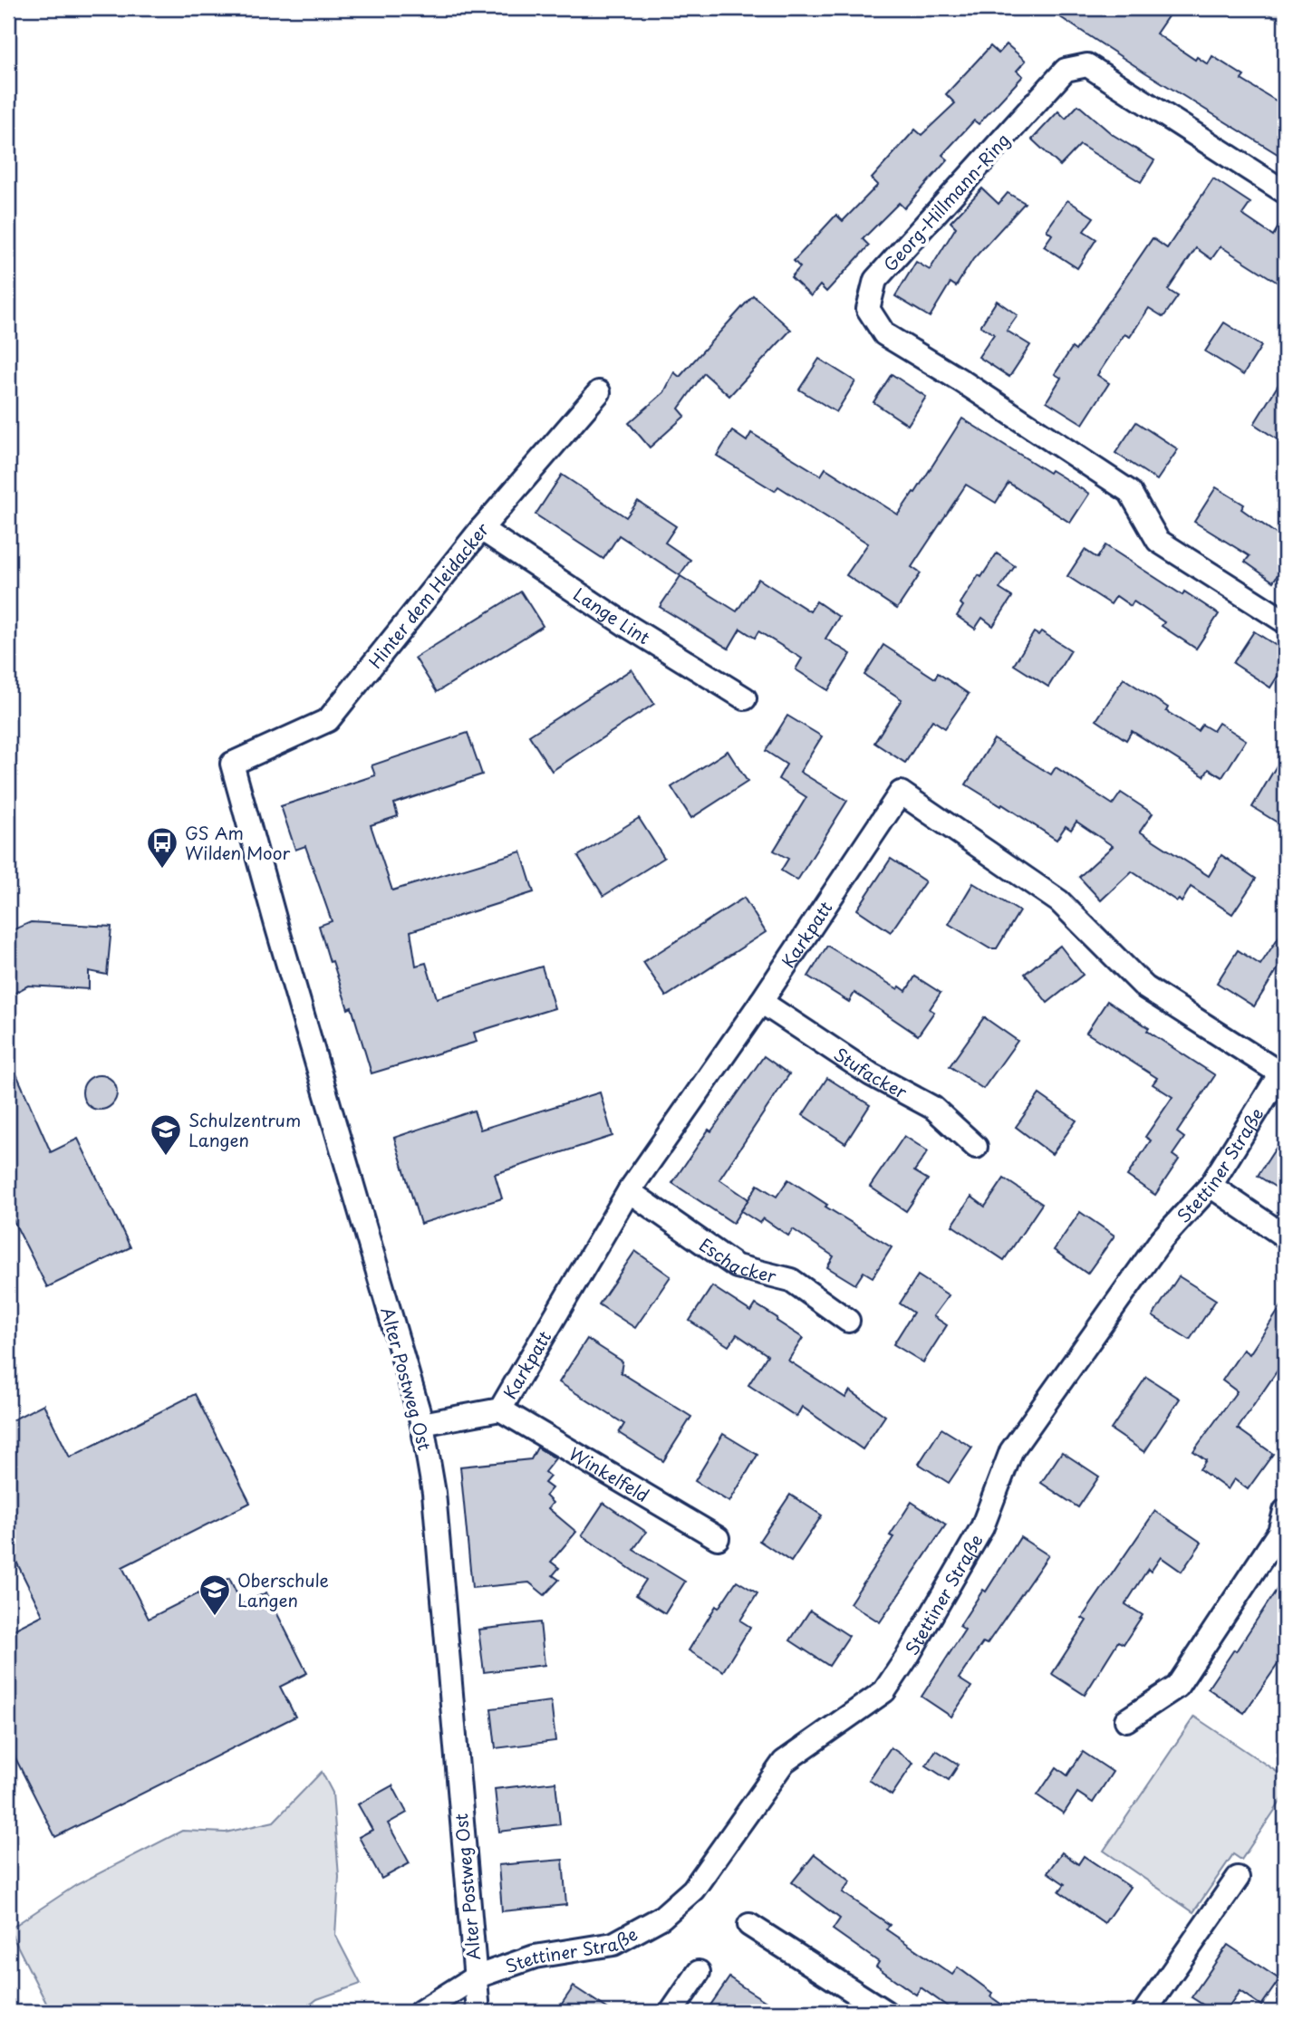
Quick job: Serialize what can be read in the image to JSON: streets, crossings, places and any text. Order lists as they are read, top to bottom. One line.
{"streets":{"street":["Georg-Hillmann-Ring","Hinter dem Heidacker","Lange Lint","Karkpatt","Stufacker","Stettiner Straße","Eschacker","Alter Postweg Ost","Winkelfeld"]},"crossings":[["Hinter dem Heidacker","Lange Lint"],["Hinter dem Heidacker","Alter Postweg Ost"],["Karkpatt","Stufacker"],["Karkpatt","Stettiner Straße"],["Karkpatt","Eschacker"],["Karkpatt","Alter Postweg Ost"],["Karkpatt","Winkelfeld"],["Stettiner Straße","Alter Postweg Ost"]],"places":{"bus stop":["GS Am Wilden Moor"],"school or university":["Schulzentrum Langen","Oberschule Langen"]}}
